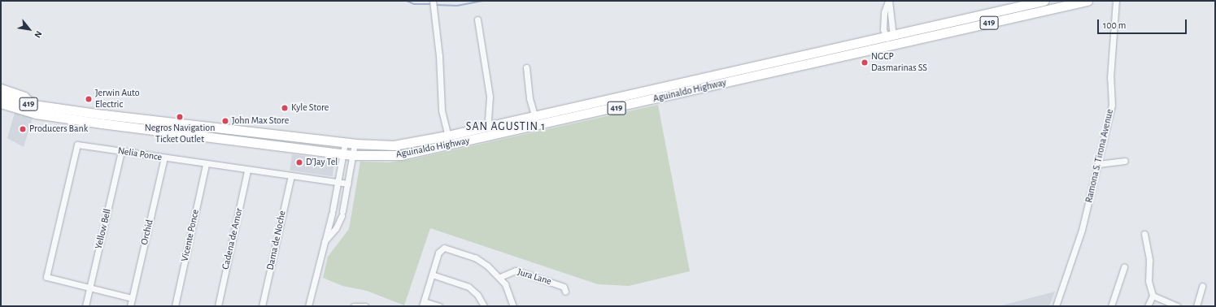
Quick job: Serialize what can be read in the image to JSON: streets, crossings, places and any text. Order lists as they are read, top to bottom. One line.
{"streets":{"highway":["419","Aguinaldo Highway"],"street":["Nelia Ponce","Ramona S. Tirona Avenue","Yellow Bell","Orchid","Vicente Ponce","Cadena de Amor","Dama de Noche","Jura Lane"]},"crossings":[["419","Aguinaldo Highway"],["Nelia Ponce","Yellow Bell"],["Nelia Ponce","Orchid"],["Nelia Ponce","Vicente Ponce"],["Nelia Ponce","Cadena de Amor"],["Nelia Ponce","Dama de Noche"]],"districts":["SAN AGUSTIN 1"],"places":["NGCP Dasmarinas SS","Jerwin Auto Electric","Kyle Store","Negros Navigation Ticket Outlet","John Max Store","Producers Bank","D'Jay Tel"],"scale_bar":"100 m","north":"bottom right"}
